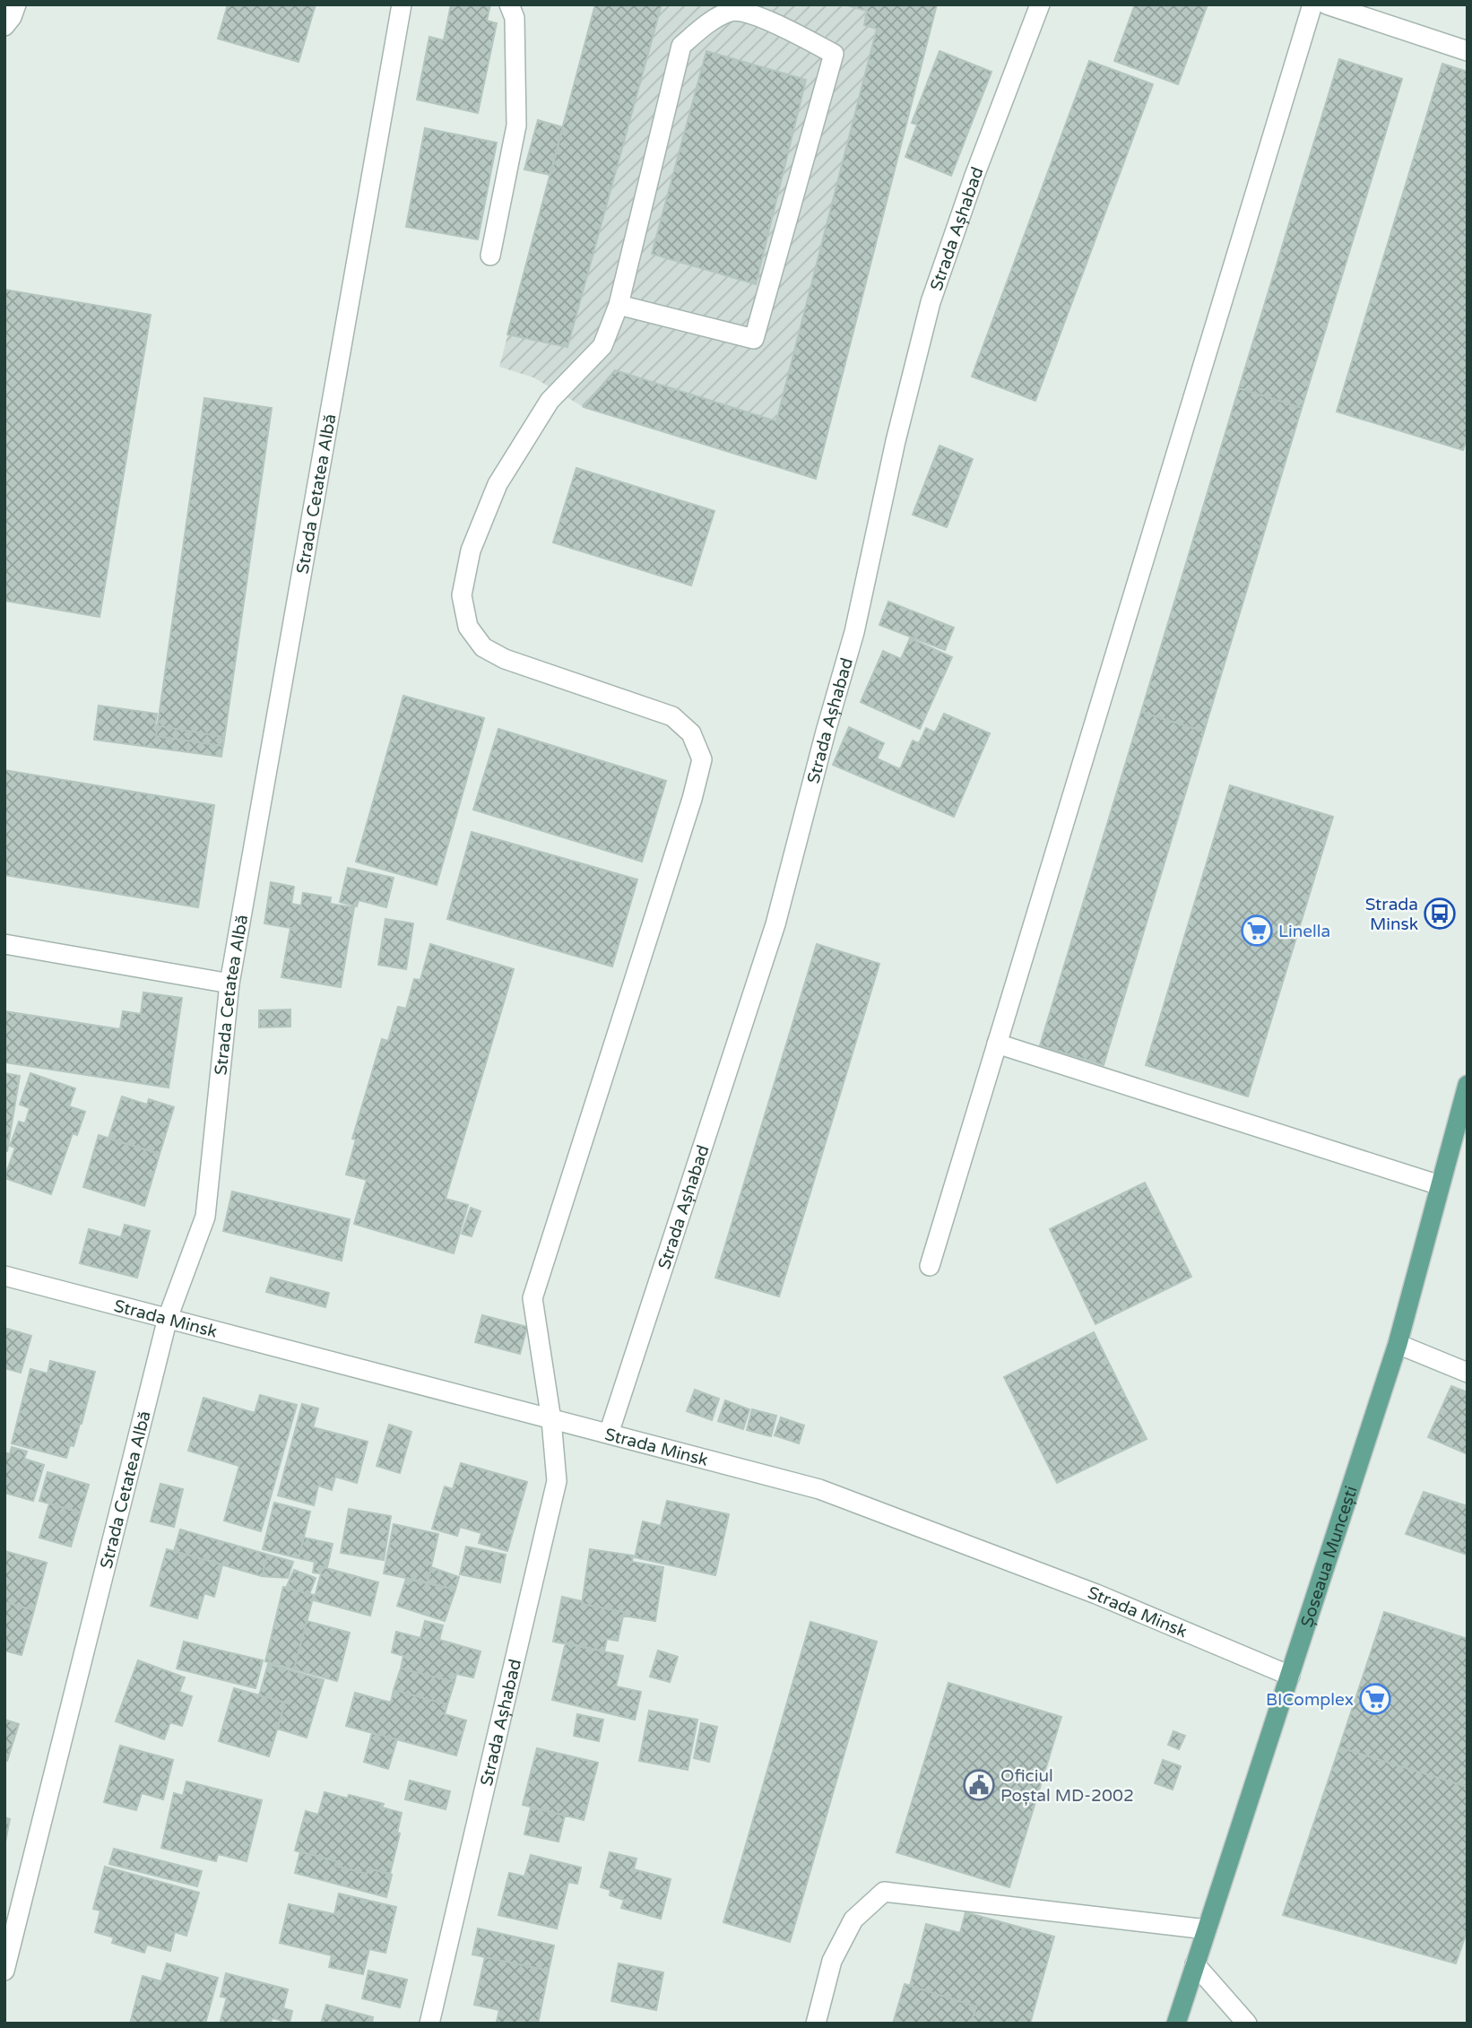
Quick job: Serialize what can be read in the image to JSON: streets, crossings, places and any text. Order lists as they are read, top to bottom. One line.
{"streets":{"main road":["Șoseaua Muncești"],"street":["Strada Așhabad","Strada Cetatea Albă","Strada Minsk"]},"crossings":[["Strada Așhabad","Strada Minsk"],["Strada Cetatea Albă","Strada Minsk"],["Strada Minsk","Șoseaua Muncești"]],"places":{"bus stop":["Strada Minsk"],"supermarket":["Linella","BIComplex"],"public building":["Oficiul Poștal MD-2002"]}}
